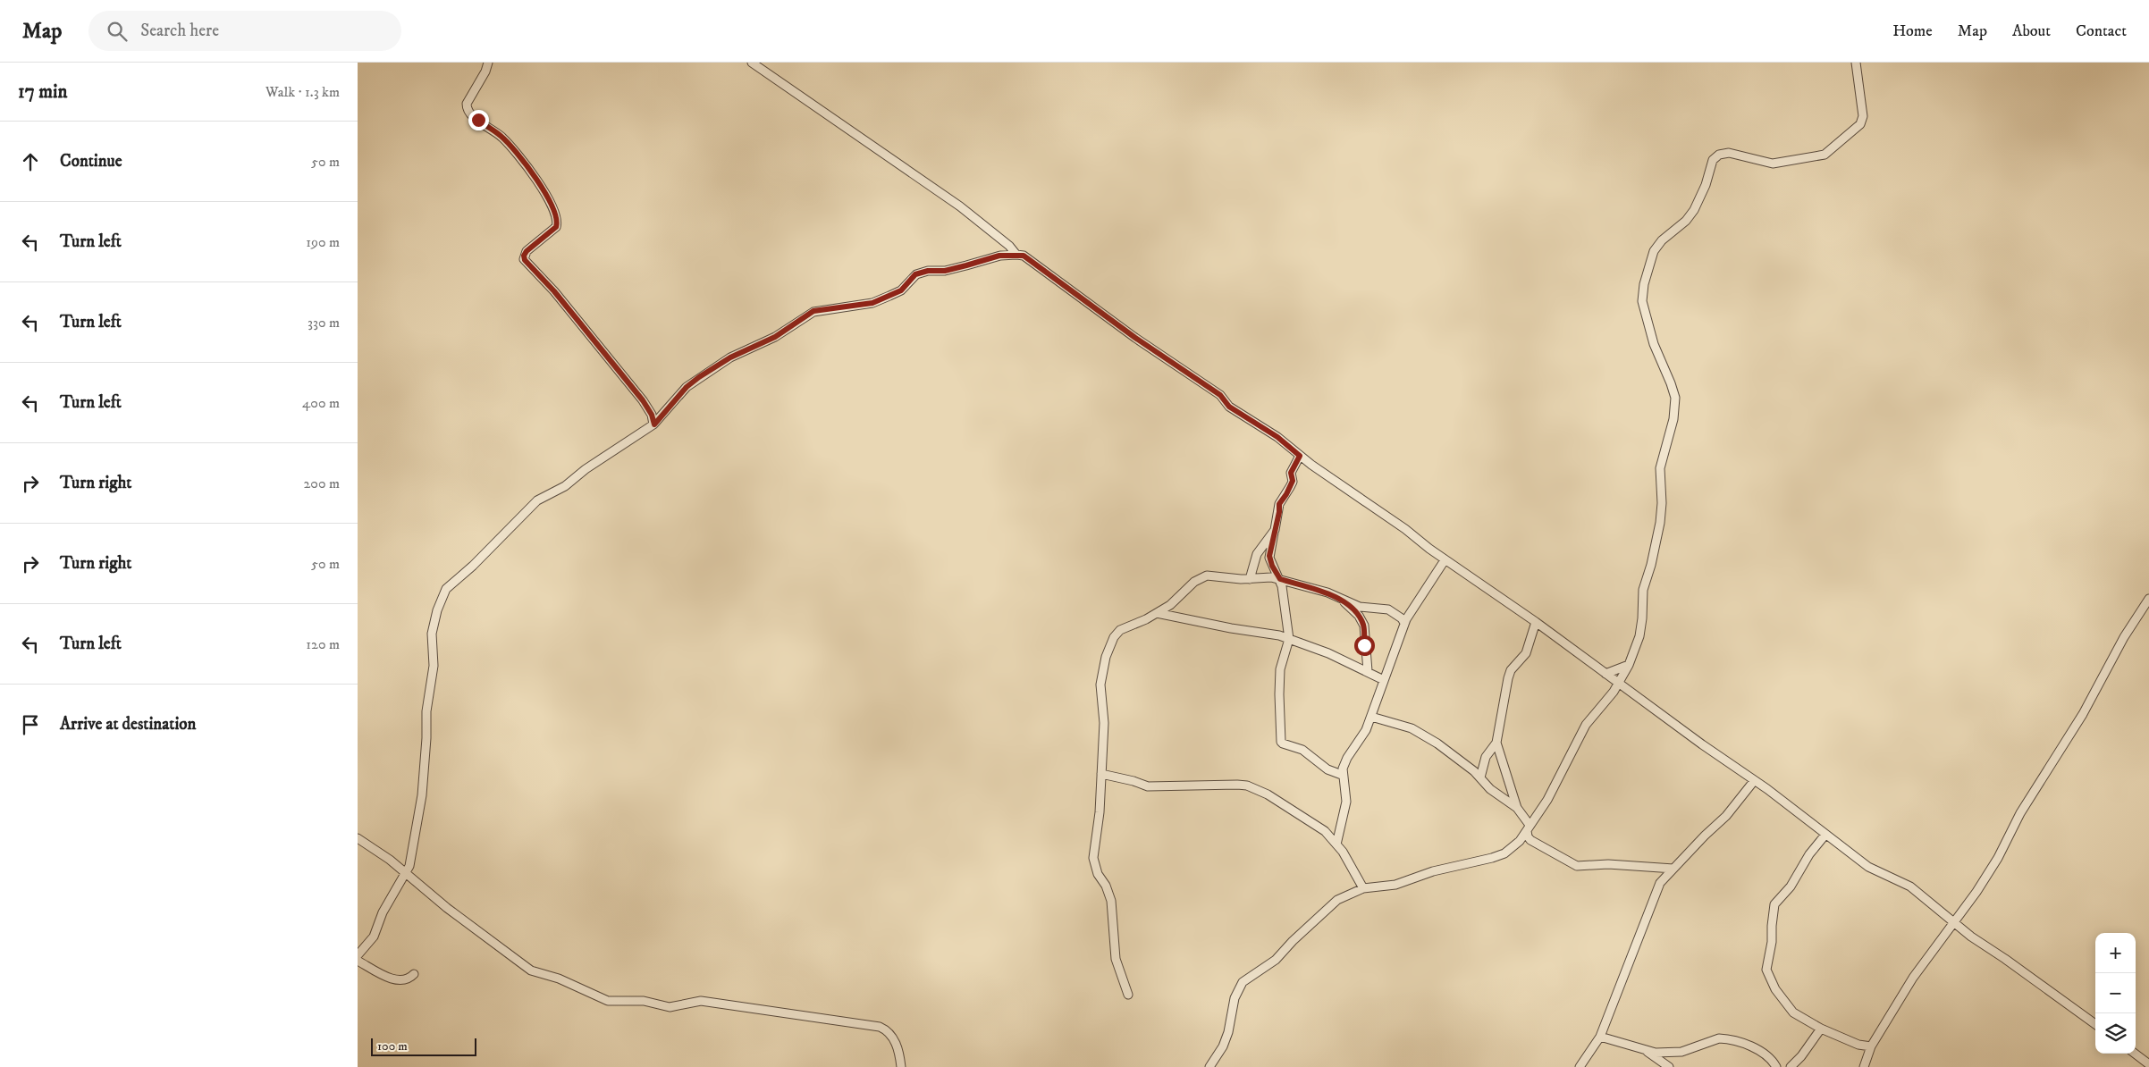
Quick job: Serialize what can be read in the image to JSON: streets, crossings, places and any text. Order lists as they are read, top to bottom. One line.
{"scale_bar":"100 m","page":{"header":"Map","search":"Search here","nav":["Home","Map","About","Contact"],"heading":["17 min","Walk · 1.3 km"],"list":[["Continue","50 m"],["Turn left","190 m"],["Turn left","330 m"],["Turn left","400 m"],["Turn right","200 m"],["Turn right","50 m"],["Turn left","120 m"],"Arrive at destination"],"map_buttons":["+","−"],"scale":"100 m"}}
